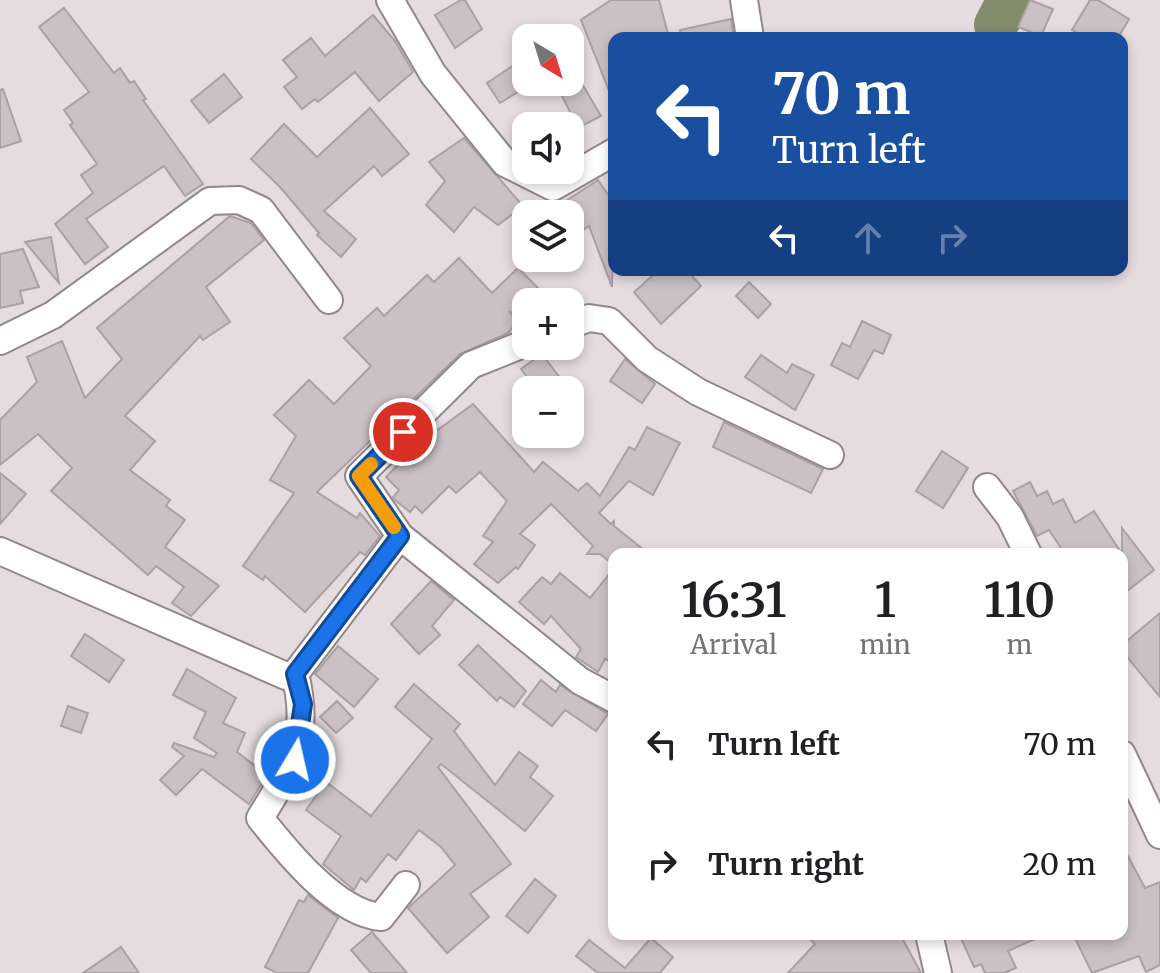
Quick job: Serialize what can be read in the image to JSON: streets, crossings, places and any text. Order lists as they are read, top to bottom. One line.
{"north":"bottom right","page":{"map_buttons":["+","−"],"turn":["70 m","Turn left"],"eta":["16:31","Arrival","1","min","110","m"],"list":[{"name":"Turn left","value":"70 m"},{"name":"Turn right","value":"20 m"}]}}
